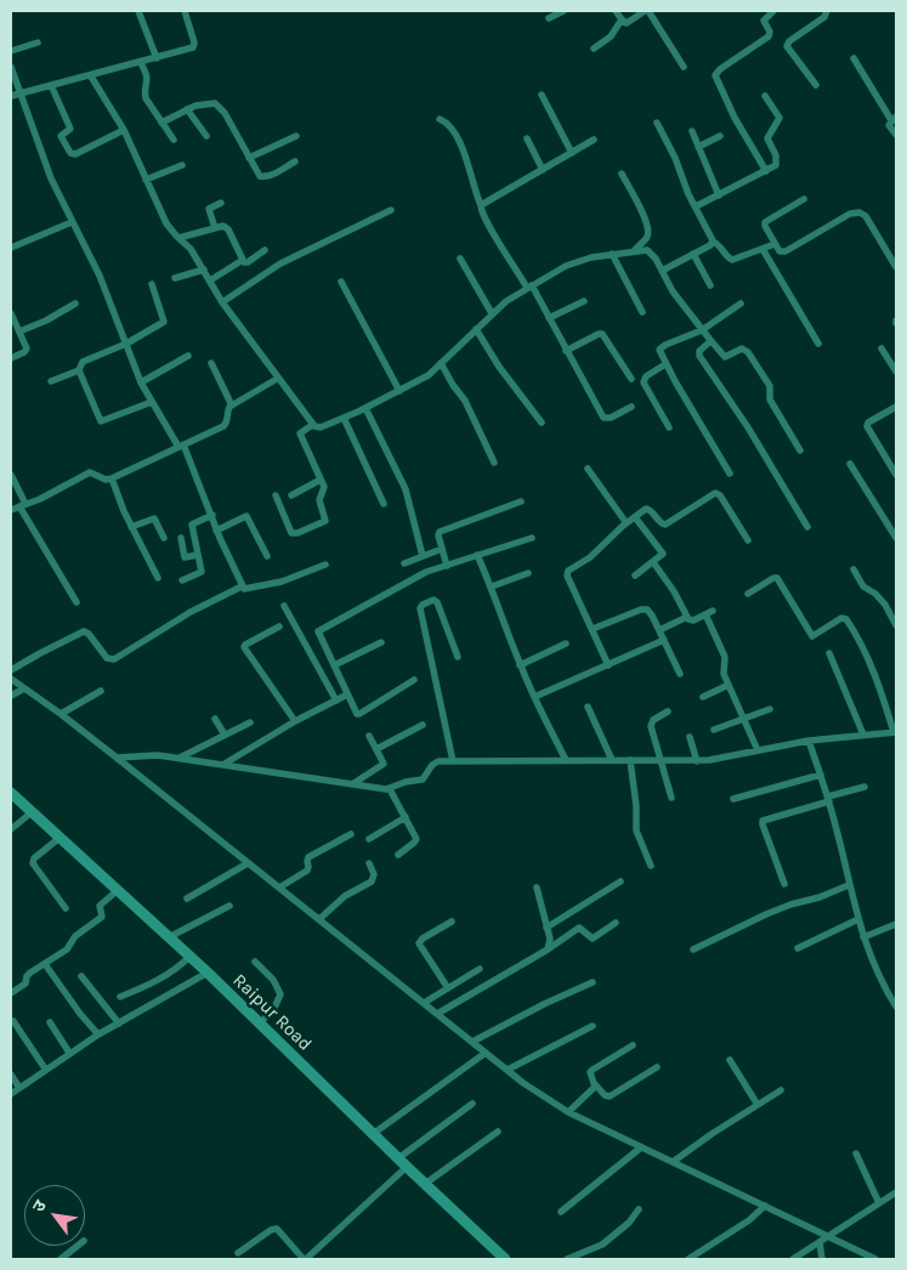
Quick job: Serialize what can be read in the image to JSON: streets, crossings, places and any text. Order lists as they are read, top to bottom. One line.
{"streets":{"main road":["Raipur Road"]},"north":"top left"}
